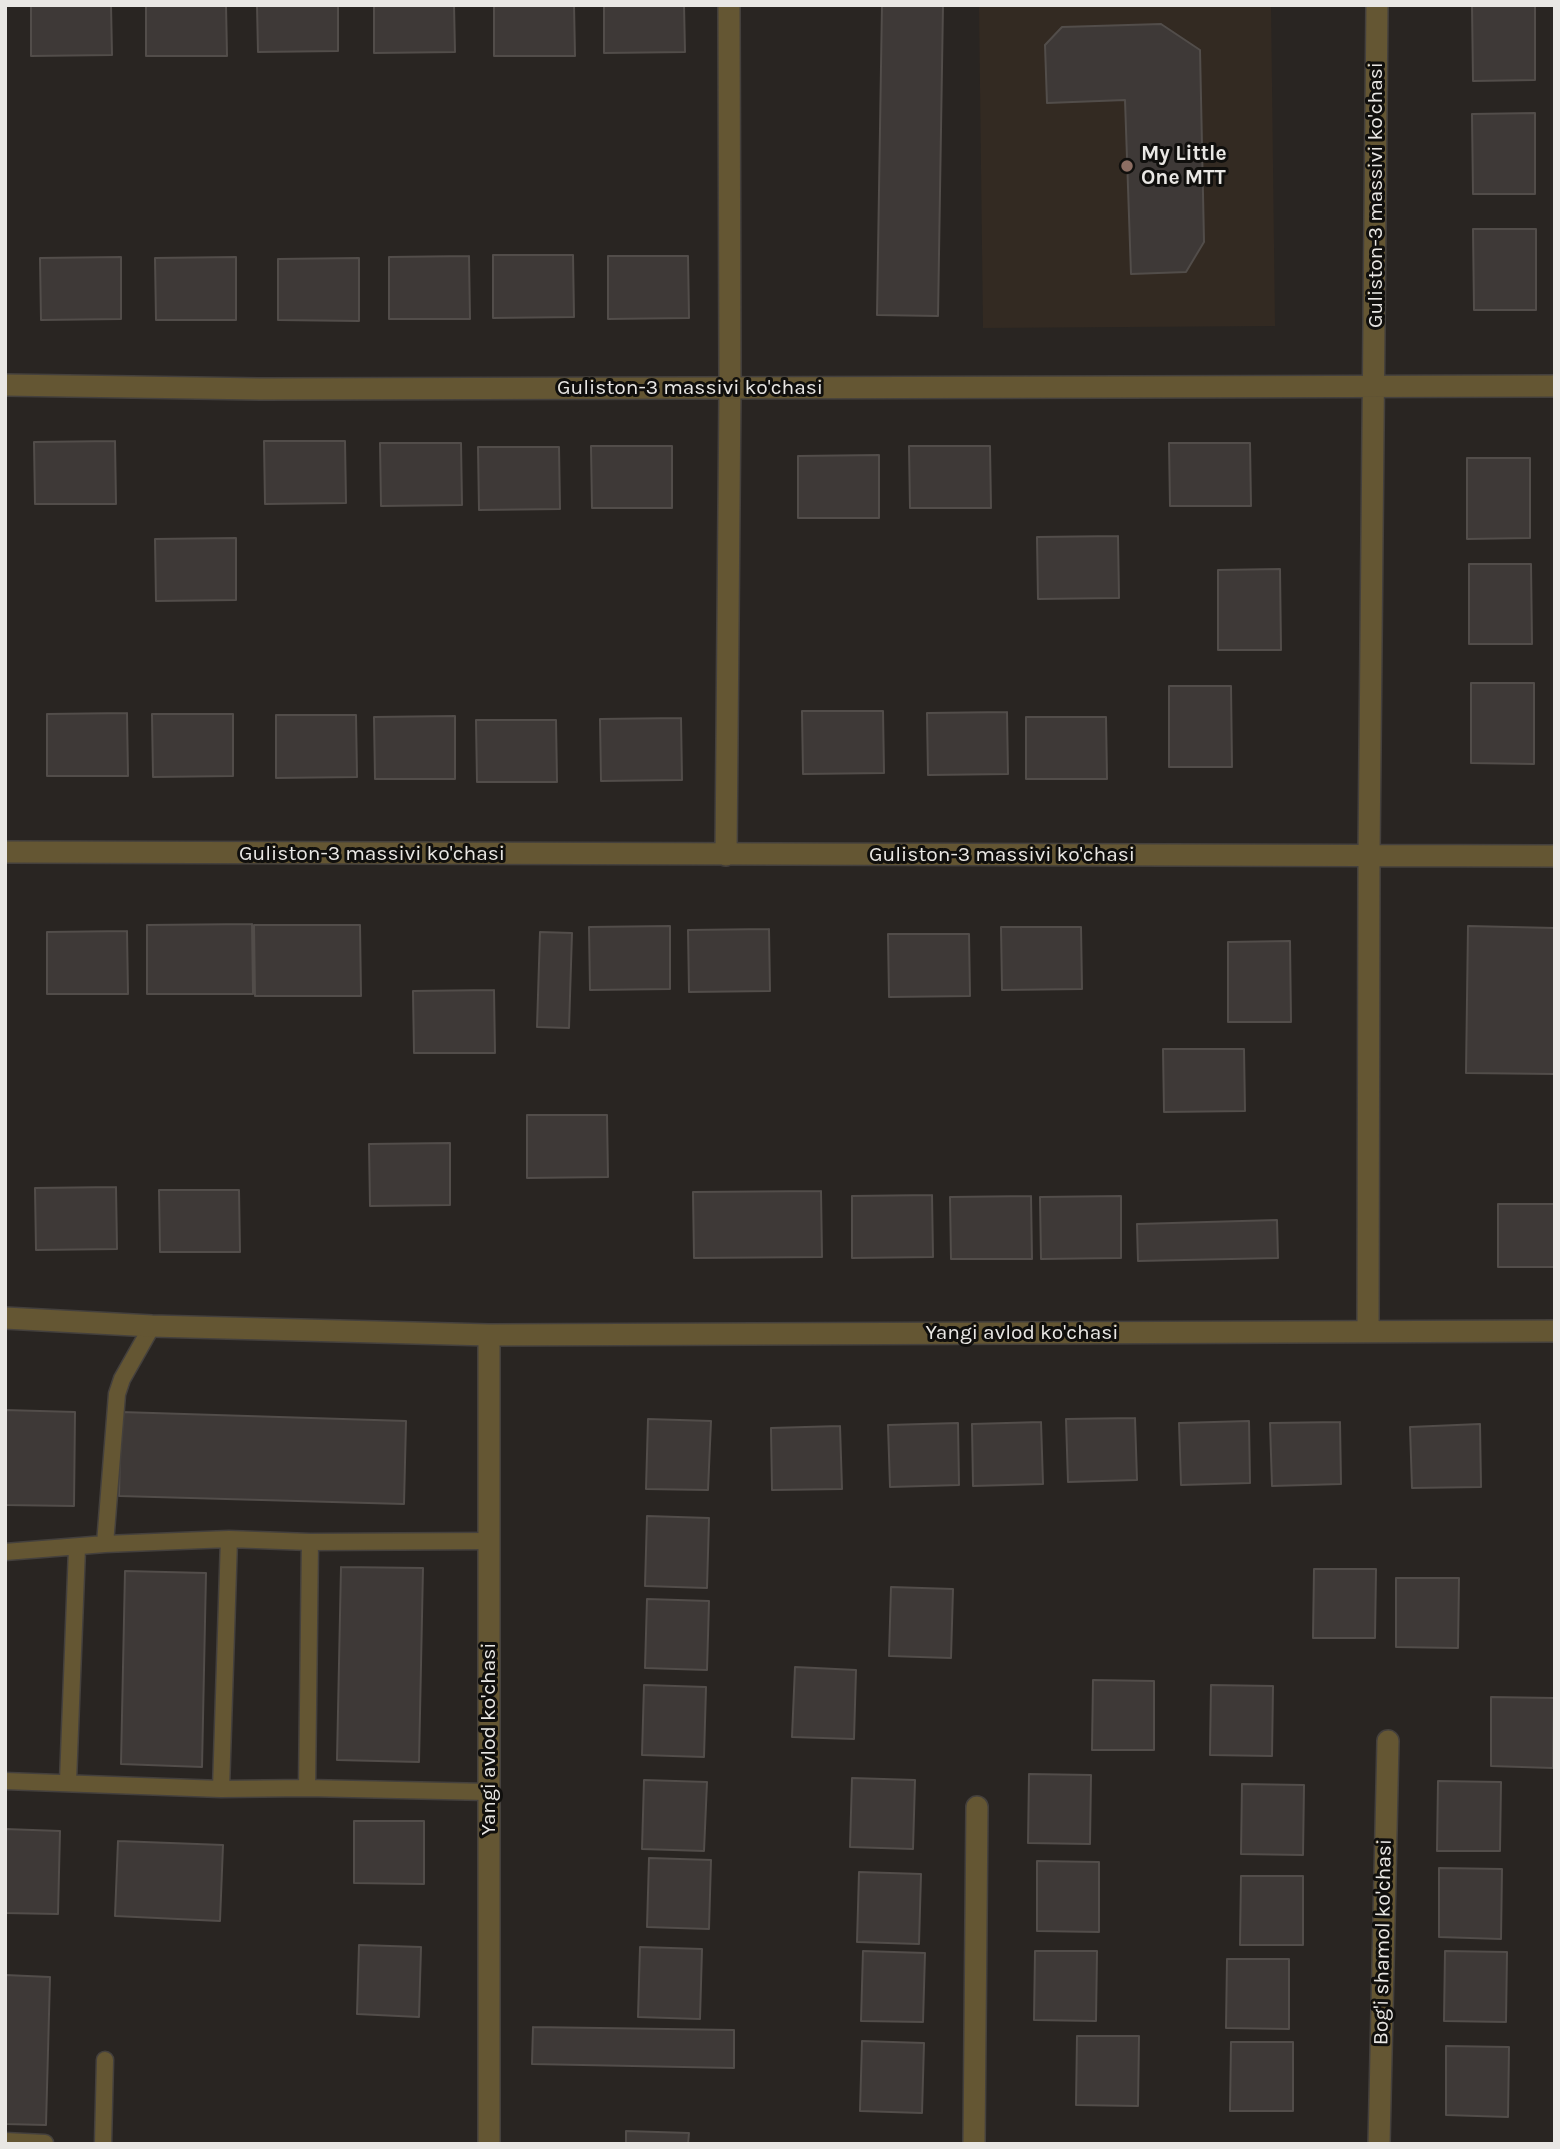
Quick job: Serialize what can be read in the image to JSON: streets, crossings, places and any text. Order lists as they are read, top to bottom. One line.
{"streets":{"street":["Guliston-3 massivi ko'chasi","Yangi avlod ko'chasi","Bog'i shamol ko'chasi"]},"crossings":[["Guliston-3 massivi ko'chasi","Yangi avlod ko'chasi"]],"places":["My Little One MTT"]}
